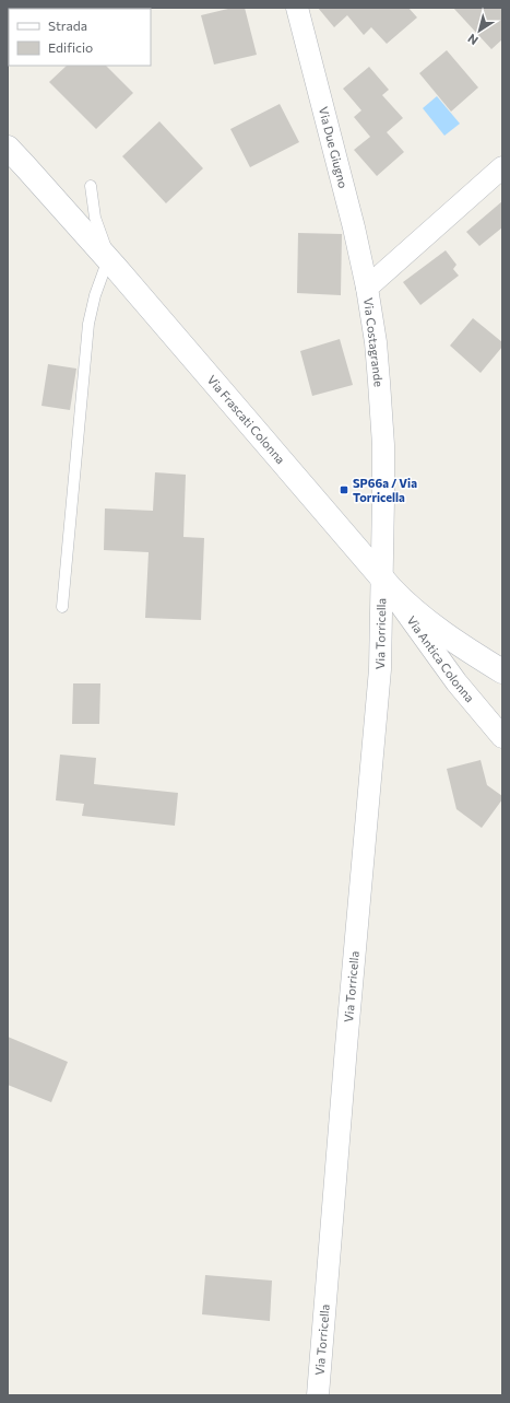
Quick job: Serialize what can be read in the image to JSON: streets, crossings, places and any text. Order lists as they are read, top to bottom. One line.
{"streets":{"street":["Via Due Giugno","Via Costagrande","Via Frascati Colonna","Via Torricella","Via Antica Colonna"]},"crossings":[["Via Due Giugno","Via Costagrande"],["Via Costagrande","Via Frascati Colonna"],["Via Costagrande","Via Torricella"],["Via Costagrande","Via Antica Colonna"],["Via Frascati Colonna","Via Torricella"],["Via Frascati Colonna","Via Antica Colonna"],["Via Torricella","Via Antica Colonna"]],"places":{"transit":["SP66a / Via Torricella"]},"legend":["Strada","Edificio"],"north":"bottom left"}
